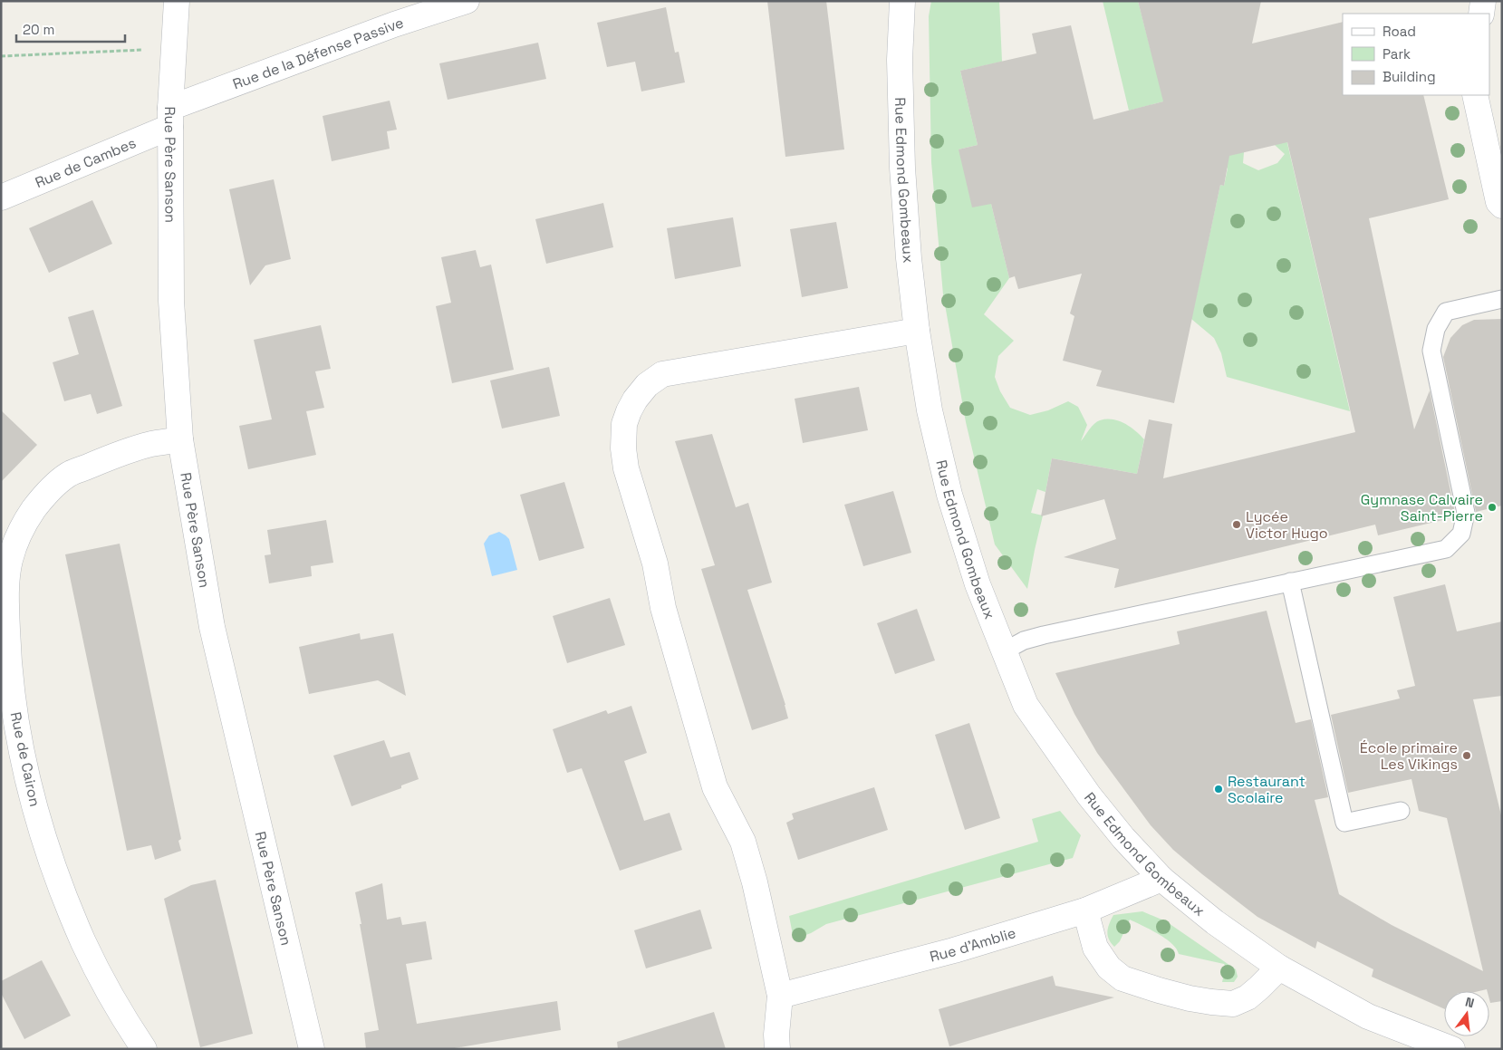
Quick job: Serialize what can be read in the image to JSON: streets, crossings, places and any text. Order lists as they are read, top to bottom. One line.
{"streets":{"street":["Rue de la Défense Passive","Rue de Cambes","Rue Père Sanson","Rue Edmond Gombeaux","Rue de Cairon","Rue d'Amblie"]},"crossings":[["Rue de la Défense Passive","Rue de Cambes"],["Rue de la Défense Passive","Rue Père Sanson"],["Rue de Cambes","Rue Père Sanson"],["Rue Père Sanson","Rue de Cairon"],["Rue Edmond Gombeaux","Rue d'Amblie"]],"places":["Gymnase Calvaire Saint-Pierre","Lycée Victor Hugo","École primaire Les Vikings","Restaurant Scolaire"],"legend":["Road","Park","Building"],"scale_bar":"20 m","north":"top"}
